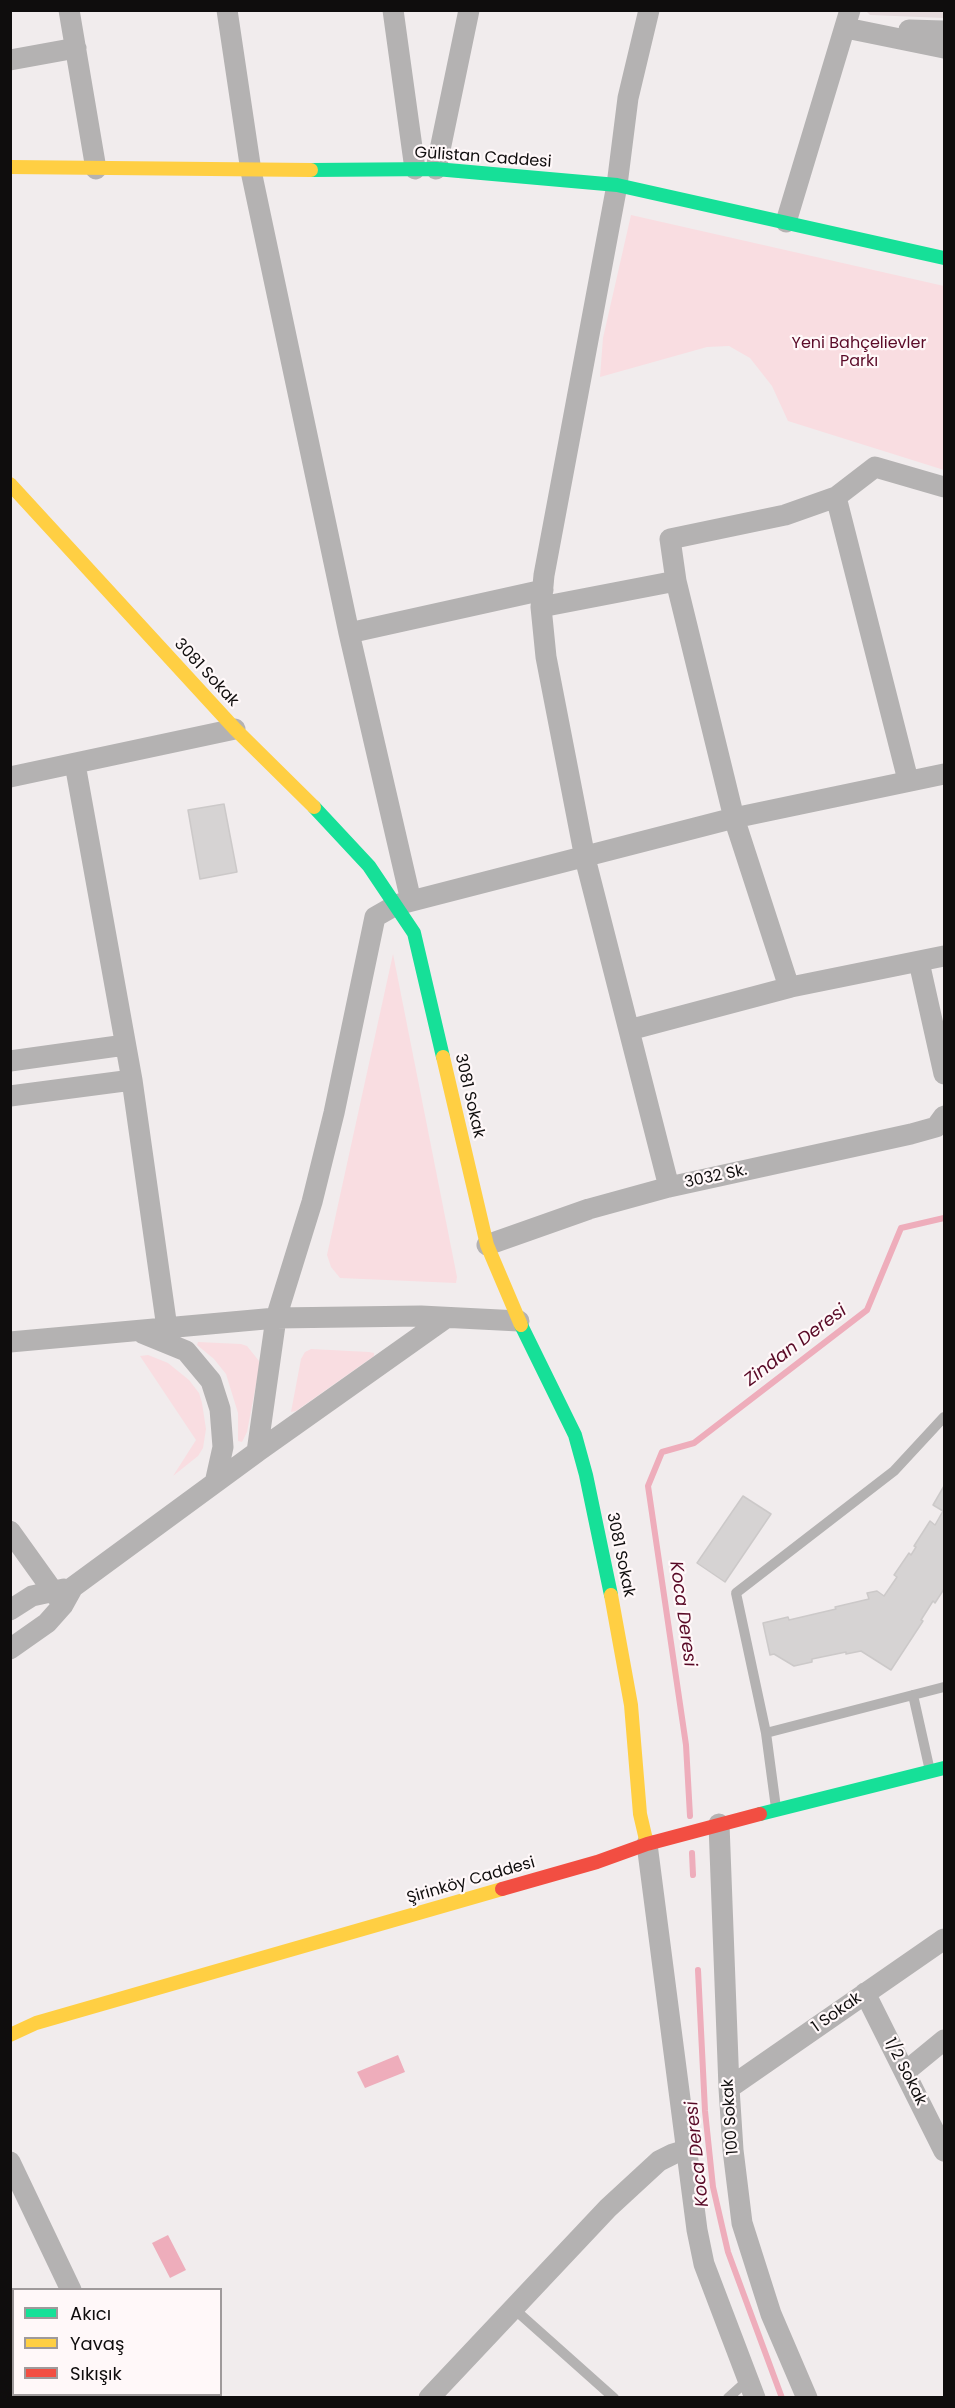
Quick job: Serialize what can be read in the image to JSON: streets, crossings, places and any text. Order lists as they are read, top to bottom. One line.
{"streets":{"street":["Gülistan Caddesi","3081 Sokak","3032 Sk.","Şirinköy Caddesi","1 Sokak","1/2 Sokak","100 Sokak"]},"crossings":[["3081 Sokak","3032 Sk."],["3081 Sokak","Şirinköy Caddesi"],["Şirinköy Caddesi","100 Sokak"],["1 Sokak","1/2 Sokak"],["1 Sokak","100 Sokak"]],"water":["Zindan Deresi","Koca Deresi"],"parks":["Yeni Bahçelievler Parkı"],"legend":["Akıcı","Yavaş","Sıkışık"]}
